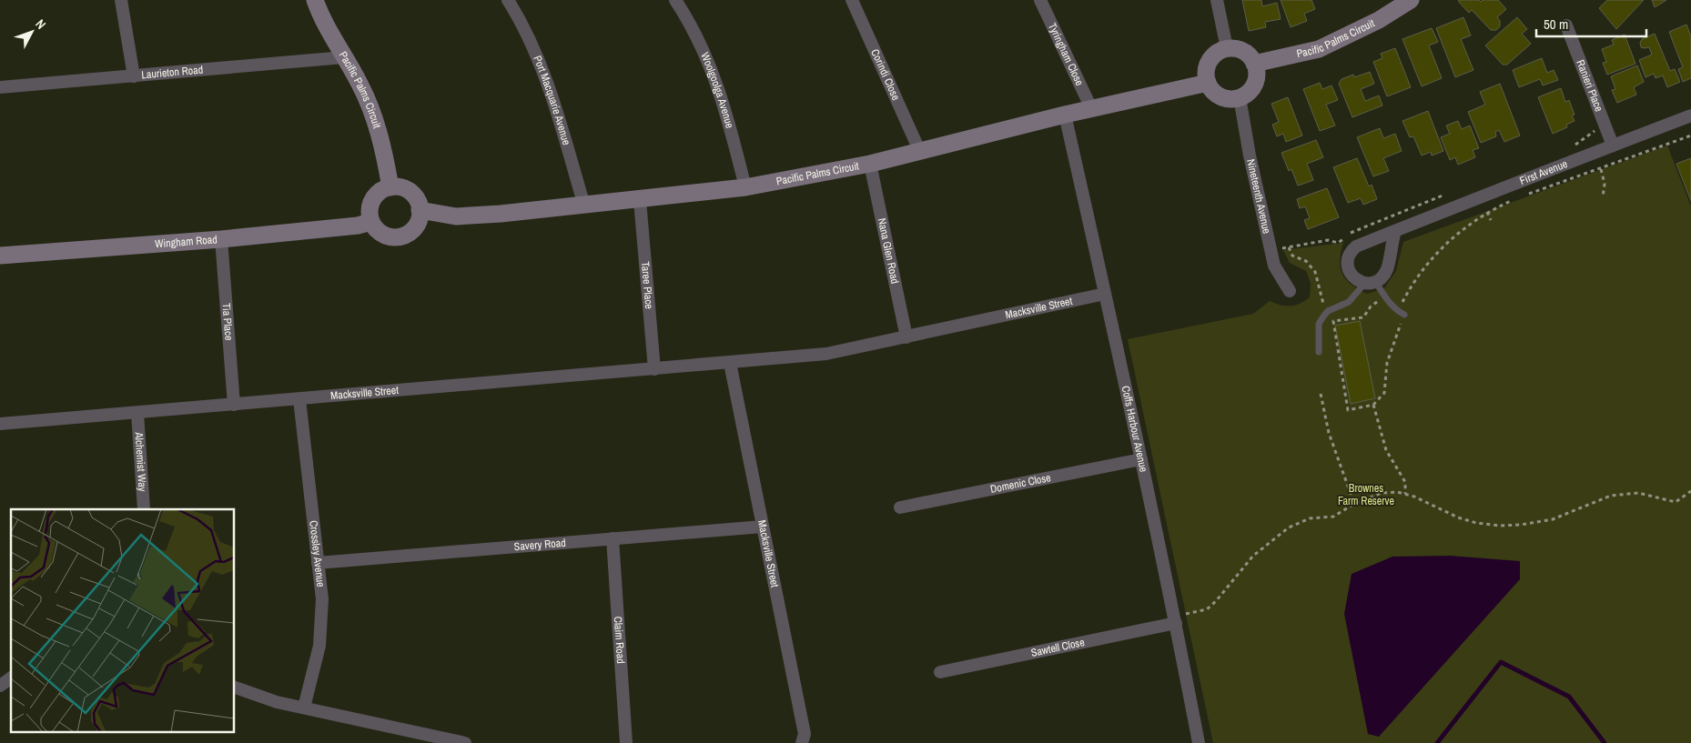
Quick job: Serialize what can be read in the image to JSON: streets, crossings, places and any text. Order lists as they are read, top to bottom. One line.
{"streets":{"street":["Pacific Palms Circuit","Tyringham Close","Laurieton Road","Corindi Close","Ranieri Place","Woolgoolga Avenue","Port Macquarie Avenue","First Avenue","Nineteenth Avenue","Wingham Road","Nana Glen Road","Taree Place","Macksville Street","Tia Place","Coffs Harbour Avenue","Alchemist Way","Domenic Close","Savery Road","Crossley Avenue","Claim Road","Sawtell Close"]},"crossings":[["Pacific Palms Circuit","Tyringham Close"],["Pacific Palms Circuit","Laurieton Road"],["Pacific Palms Circuit","Corindi Close"],["Pacific Palms Circuit","Woolgoolga Avenue"],["Pacific Palms Circuit","Port Macquarie Avenue"],["Pacific Palms Circuit","Nineteenth Avenue"],["Pacific Palms Circuit","Wingham Road"],["Pacific Palms Circuit","Nana Glen Road"],["Pacific Palms Circuit","Taree Place"],["Pacific Palms Circuit","Coffs Harbour Avenue"],["Ranieri Place","First Avenue"],["Wingham Road","Tia Place"],["Nana Glen Road","Macksville Street"],["Taree Place","Macksville Street"],["Macksville Street","Tia Place"],["Macksville Street","Coffs Harbour Avenue"],["Macksville Street","Alchemist Way"],["Macksville Street","Savery Road"],["Macksville Street","Crossley Avenue"],["Coffs Harbour Avenue","Domenic Close"],["Coffs Harbour Avenue","Sawtell Close"],["Savery Road","Crossley Avenue"],["Savery Road","Claim Road"]],"parks":["Brownes Farm Reserve"],"scale_bar":"50 m","north":"top right"}
